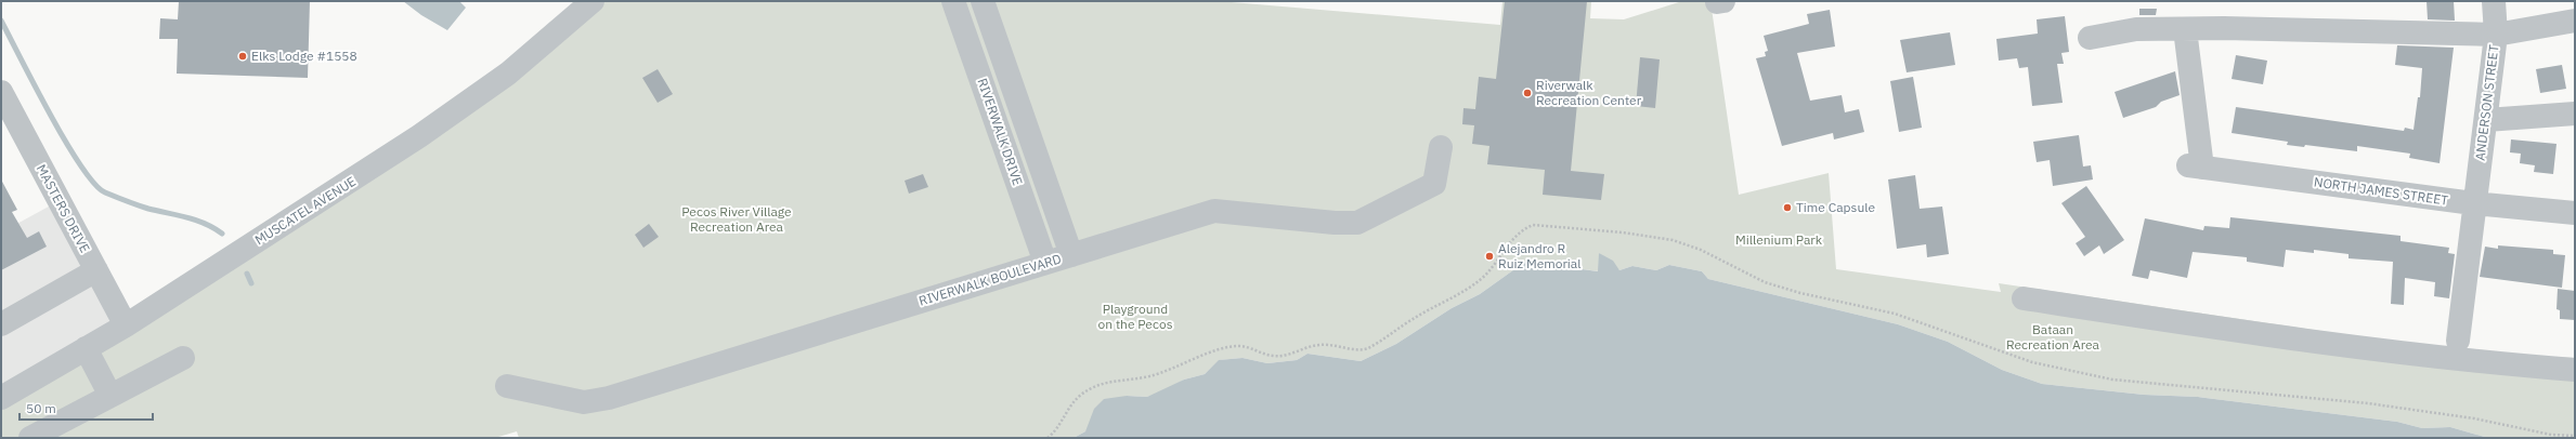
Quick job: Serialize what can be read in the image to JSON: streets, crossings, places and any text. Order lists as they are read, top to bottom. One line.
{"streets":{"street":["ANDERSON STREET","RIVERWALK DRIVE","NORTH JAMES STREET","MASTERS DRIVE","MUSCATEL AVENUE","RIVERWALK BOULEVARD"]},"crossings":[["ANDERSON STREET","NORTH JAMES STREET"],["RIVERWALK DRIVE","RIVERWALK BOULEVARD"],["MASTERS DRIVE","MUSCATEL AVENUE"]],"parks":["Pecos River Village Recreation Area","Millenium Park","Playground on the Pecos","Bataan Recreation Area"],"places":["Elks Lodge #1558","Riverwalk Recreation Center","Time Capsule","Alejandro R Ruiz Memorial"],"scale_bar":"50 m"}
